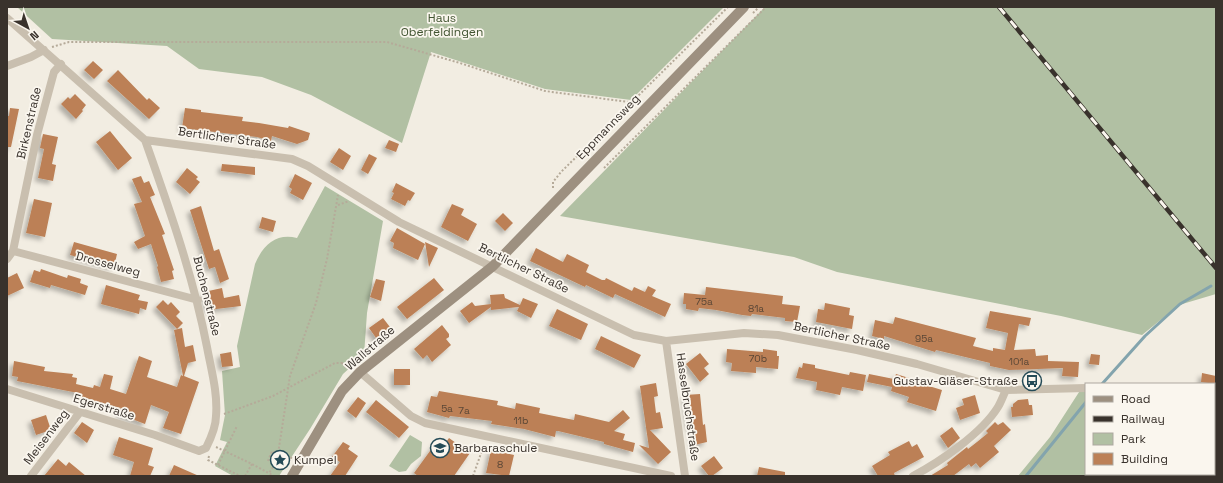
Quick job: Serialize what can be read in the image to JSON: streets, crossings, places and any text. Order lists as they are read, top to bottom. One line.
{"streets":{"street":["Birkenstraße","Eppmannsweg","Bertlicher Straße","Drosselweg","Buchenstraße","Wallstraße","Egerstraße","Hasselbruchstraße","Meisenweg"]},"crossings":[["Birkenstraße","Drosselweg"],["Eppmannsweg","Bertlicher Straße"],["Eppmannsweg","Wallstraße"],["Bertlicher Straße","Buchenstraße"],["Bertlicher Straße","Wallstraße"],["Bertlicher Straße","Hasselbruchstraße"],["Drosselweg","Buchenstraße"],["Buchenstraße","Egerstraße"],["Egerstraße","Meisenweg"]],"parks":["Haus Oberfeldingen"],"places":{"bus stop":["Gustav-Gläser-Straße"],"school or university":["Barbaraschule"],"place":["Kumpel"]},"house_numbers":["75a","81a","95a","70b","101a","5a","7a","11b","8"],"legend":["Road","Railway","Park","Building"],"north":"bottom right"}
